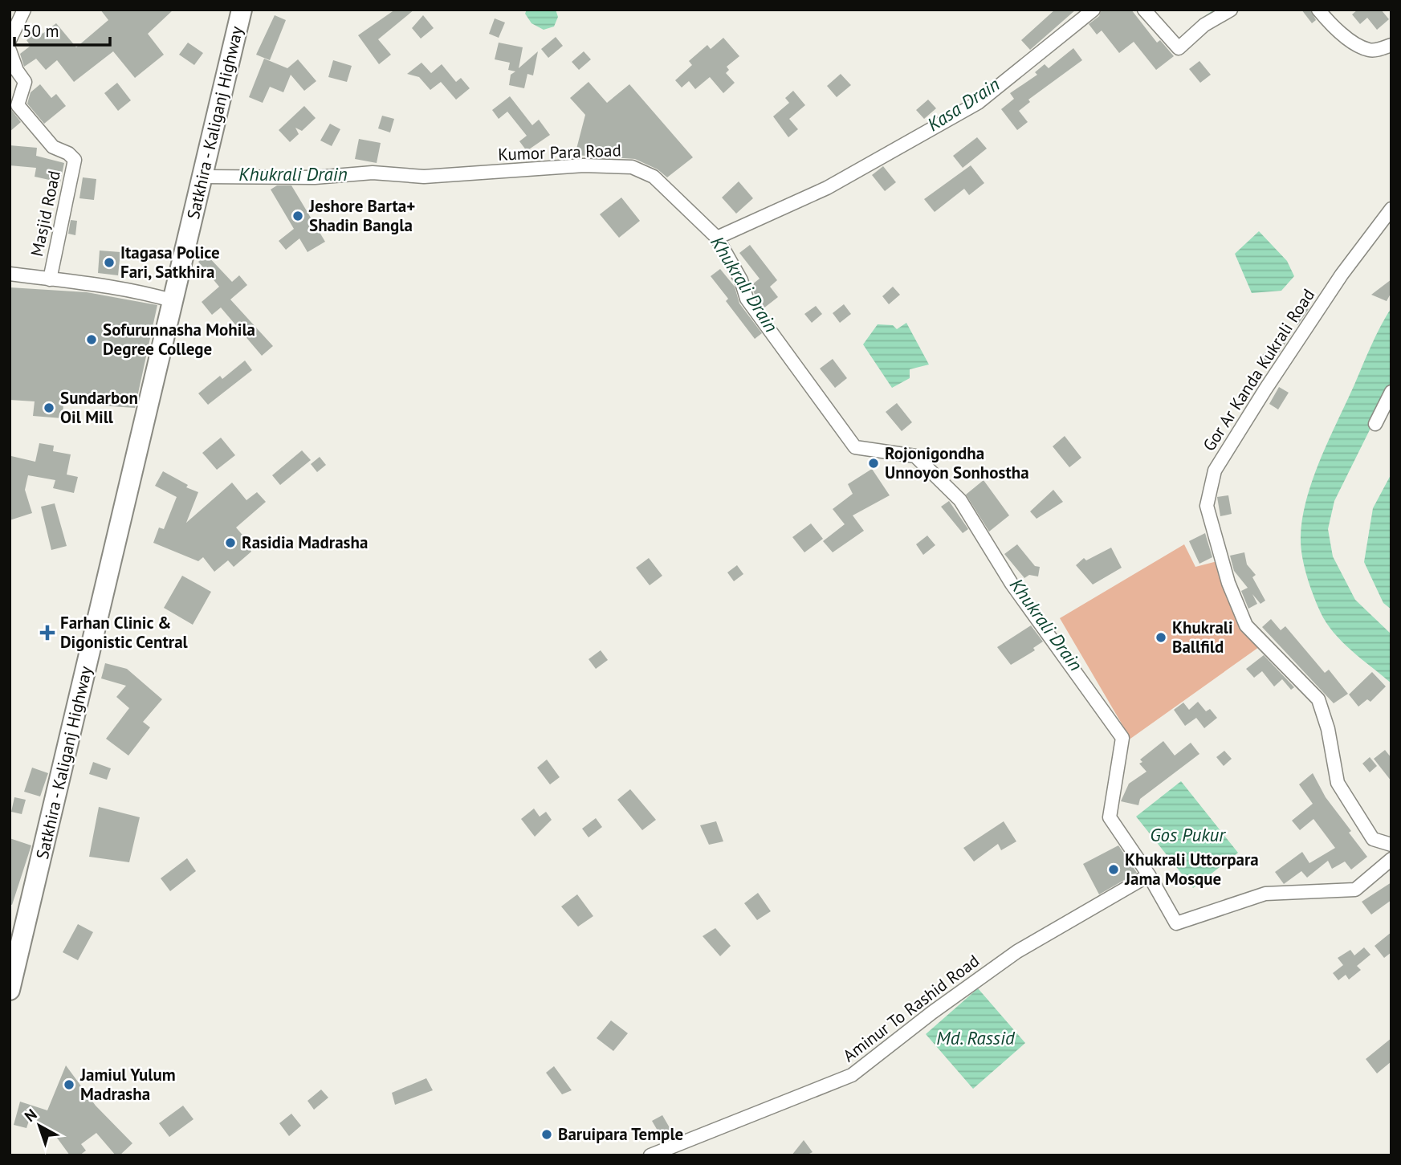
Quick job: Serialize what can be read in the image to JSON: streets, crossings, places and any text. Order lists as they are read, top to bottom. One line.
{"streets":{"highway":["Satkhira - Kaliganj Highway"],"street":["Kumor Para Road","Masjid Road","Gor Ar Kanda Kukrali Road","Aminur To Rashid Road"]},"crossings":[["Satkhira - Kaliganj Highway","Kumor Para Road"],["Kumor Para Road","Aminur To Rashid Road"]],"water":["Kasa Drain","Khukrali Drain","Gos Pukur","Md. Rassid"],"places":{"other":["Jeshore Barta+ Shadin Bangla","Itagasa Police Fari, Satkhira","Sofurunnasha Mohila Degree College","Sundarbon Oil Mill","Rojonigondha Unnoyon Sonhostha","Rasidia Madrasha","Khukrali Ballfild","Khukrali Uttorpara Jama Mosque","Jamiul Yulum Madrasha","Baruipara Temple"],"health":["Farhan Clinic & Digonistic Central"]},"scale_bar":"50 m","north":"top left"}
